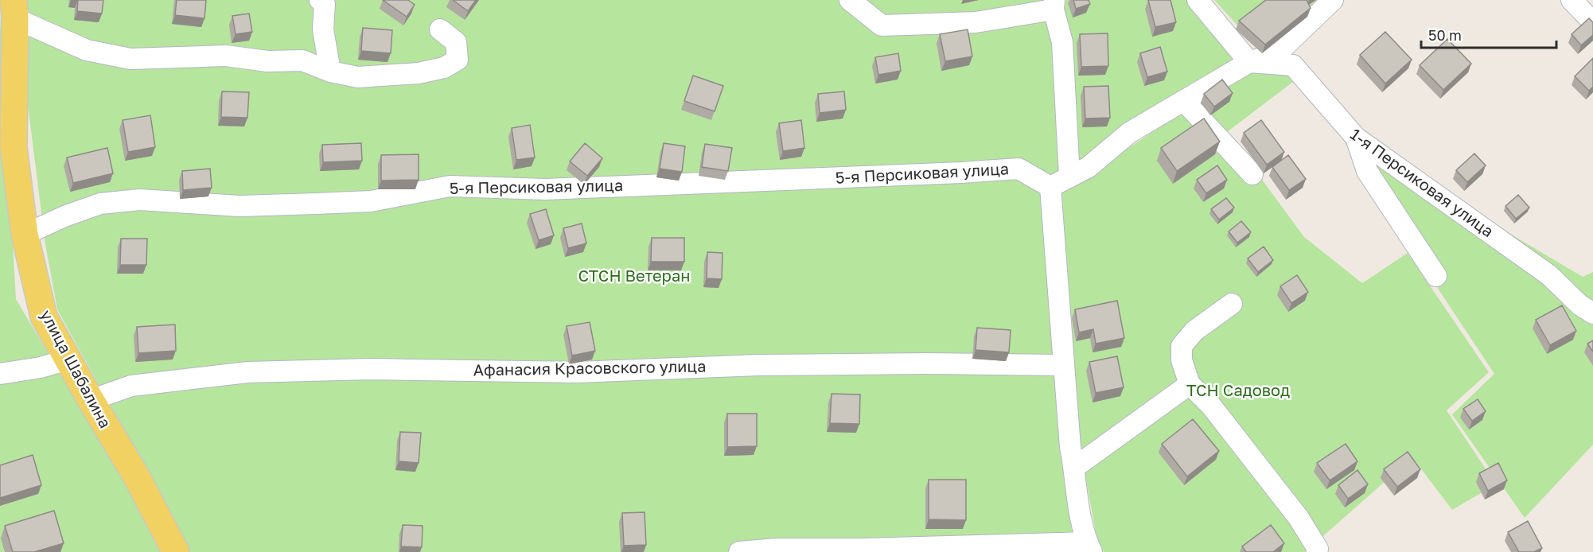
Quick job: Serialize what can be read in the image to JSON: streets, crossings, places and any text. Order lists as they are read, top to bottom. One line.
{"streets":{"main road":["улица Шабалина"],"street":["5-я Персиковая улица","1-я Персиковая улица","Афанасия Красовского улица"]},"crossings":[["5-я Персиковая улица","улица Шабалина"],["Афанасия Красовского улица","улица Шабалина"]],"parks":["СТСН Ветеран","ТСН Садовод"],"scale_bar":"50 m"}
